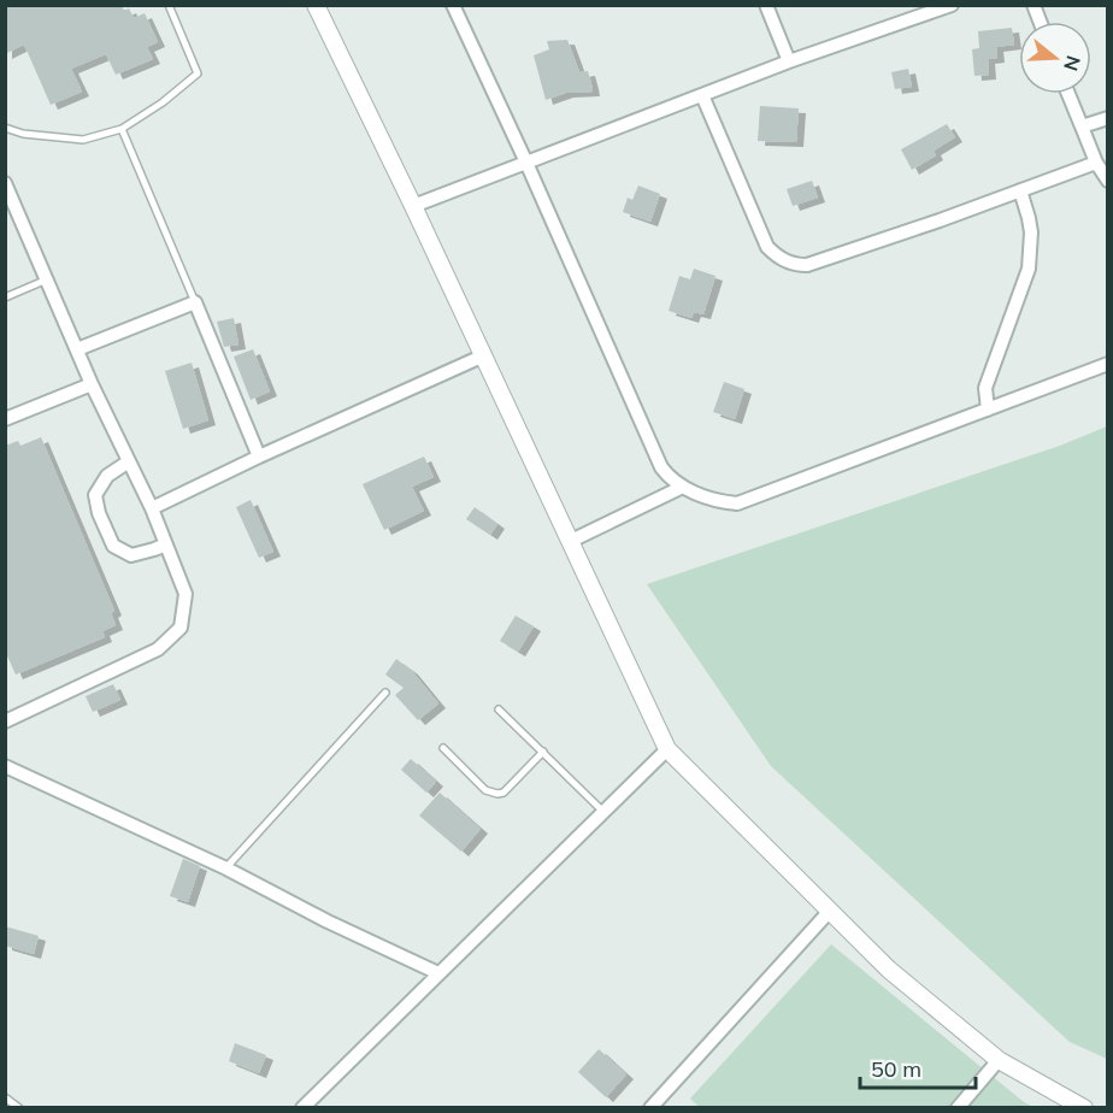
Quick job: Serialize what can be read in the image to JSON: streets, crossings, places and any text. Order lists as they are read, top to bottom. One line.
{"scale_bar":"50 m","north":"right"}
